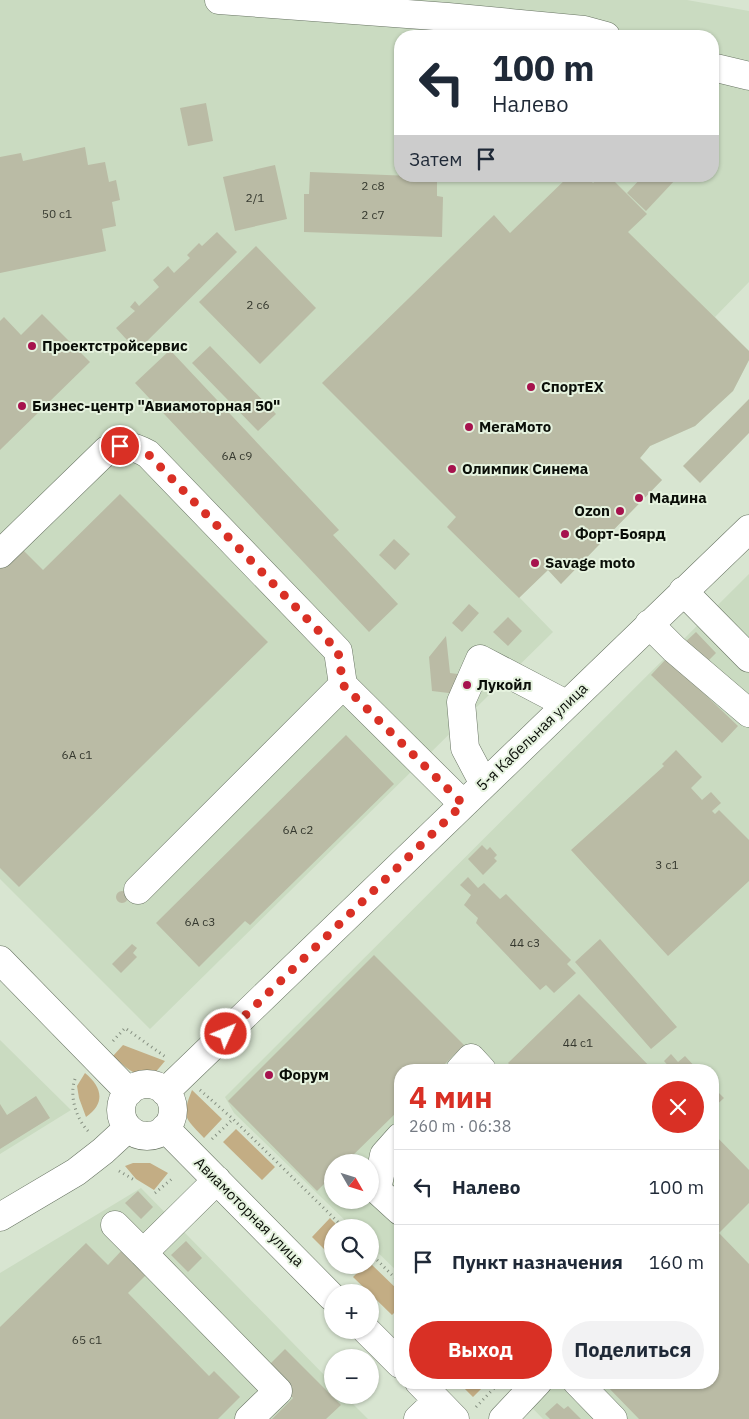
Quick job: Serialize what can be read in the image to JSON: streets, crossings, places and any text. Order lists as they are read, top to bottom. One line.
{"streets":{"street":["5-я Кабельная улица","Авиамоторная улица"]},"crossings":[["5-я Кабельная улица","Авиамоторная улица"]],"places":["Проектстройсервис","СпортEX","Бизнес-центр \"Авиамоторная 50\"","МегаМото","Олимпик Синема","Мадина","Ozon","Форт-Боярд","Savage moto","Лукойл","Форум"],"house_numbers":["2 с8","2/1","50 с1","2 с7","2 с6","6А с9","6А с1","6А с2","3 с1","6А с3","44 с3","44 с1","65 с1"],"north":"bottom right","page":{"turn":["100 m","Налево"],"then":"Затем","heading":["4 мин","260 m · 06:38"],"list":[{"name":"Налево","value":"100 m"},{"name":"Пункт назначения","value":"160 m"}],"map_buttons":["+","−"],"buttons":["Выход","Поделиться"]}}
